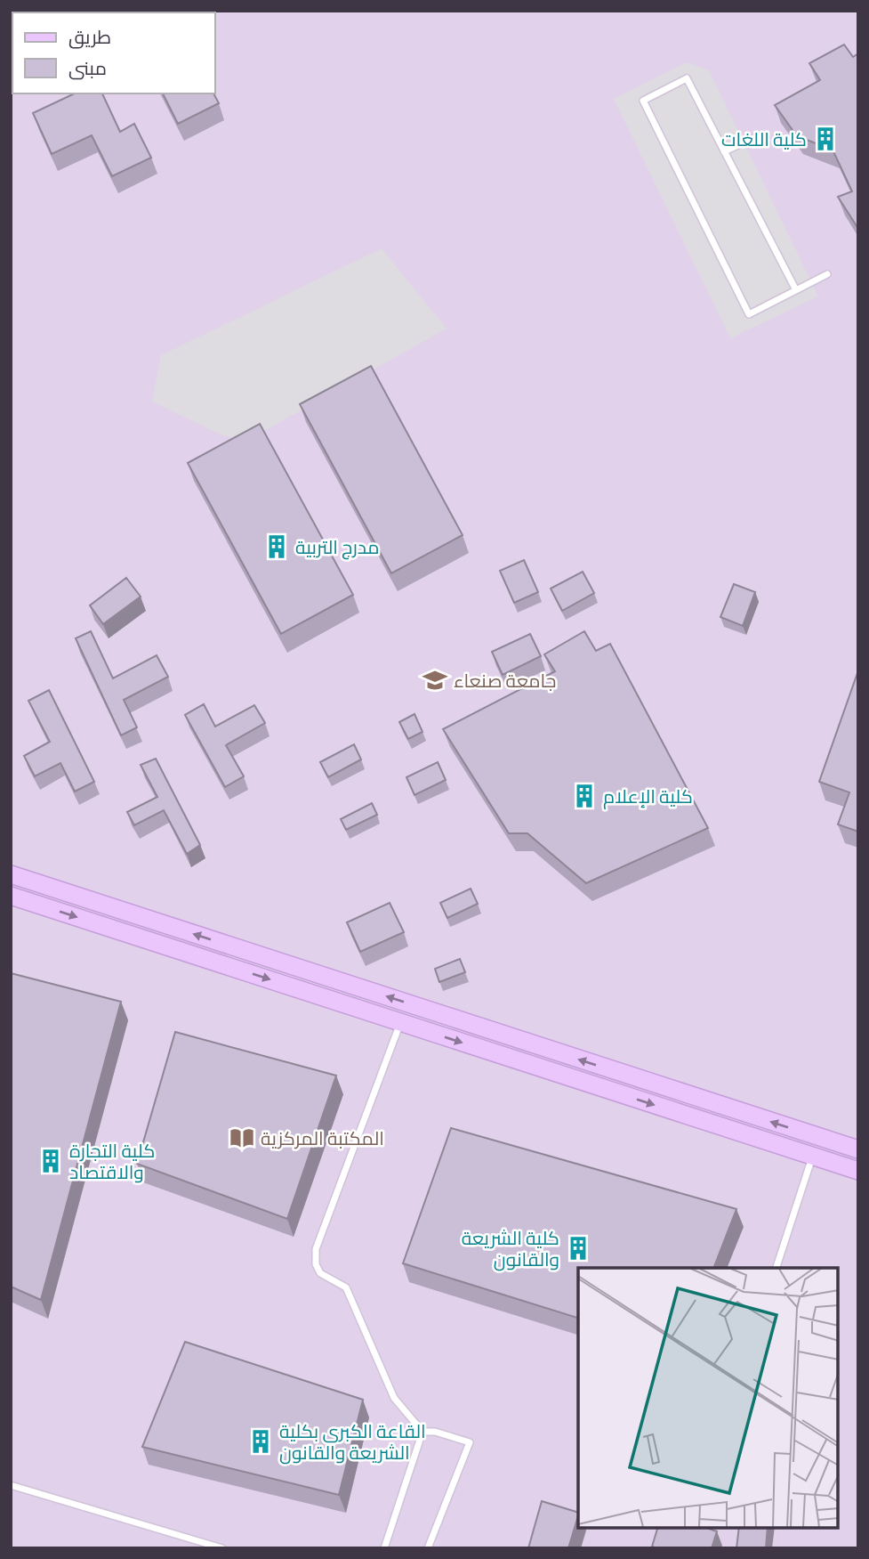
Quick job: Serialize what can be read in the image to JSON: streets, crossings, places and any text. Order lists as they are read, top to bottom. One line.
{"places":{"building":["كلية اللغات","مدرج التربية","كلية الإعلام","كلية التجارة والاقتصاد","كلية الشريعة والقانون","القاعة الكبرى بكلية الشريعة والقانون"],"school or university":["جامعة صنعاء"],"library":["المكتبة المركزية"]},"legend":["طريق","مبنى"]}
